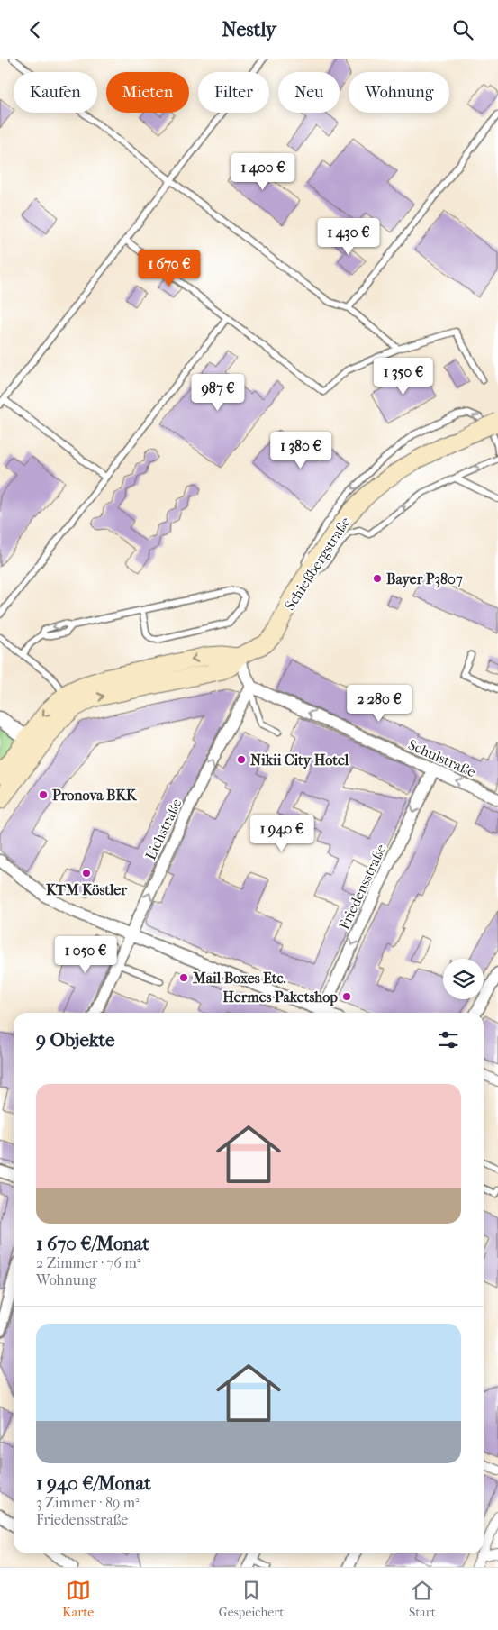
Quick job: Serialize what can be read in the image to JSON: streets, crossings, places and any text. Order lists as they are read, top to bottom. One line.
{"streets":{"main road":["Schießbergstraße"],"street":["Schulstraße","Lichstraße","Friedensstraße"]},"crossings":[["Schulstraße","Lichstraße"],["Schulstraße","Friedensstraße"]],"one_way":["Schulstraße","Lichstraße","Friedensstraße"],"places":["Bayer P3807","Nikii City Hotel","Pronova BKK","KTM Köstler","Mail Boxes Etc.","Hermes Paketshop"],"page":{"header":"Nestly","chip":["Kaufen","Mieten","Filter","Neu","Wohnung"],"price":["1 400 €","1 430 €","1 670 €","1 350 €","987 €","1 380 €","2 280 €","1 940 €","1 050 €"],"heading":"9 Objekte","list":[{"name":"1 670 €/Monat","note":"2 Zimmer · 76 m² · Wohnung"},{"name":"1 940 €/Monat","note":"3 Zimmer · 89 m² · Friedensstraße"}],"tabs":["Karte","Gespeichert","Start"]}}
